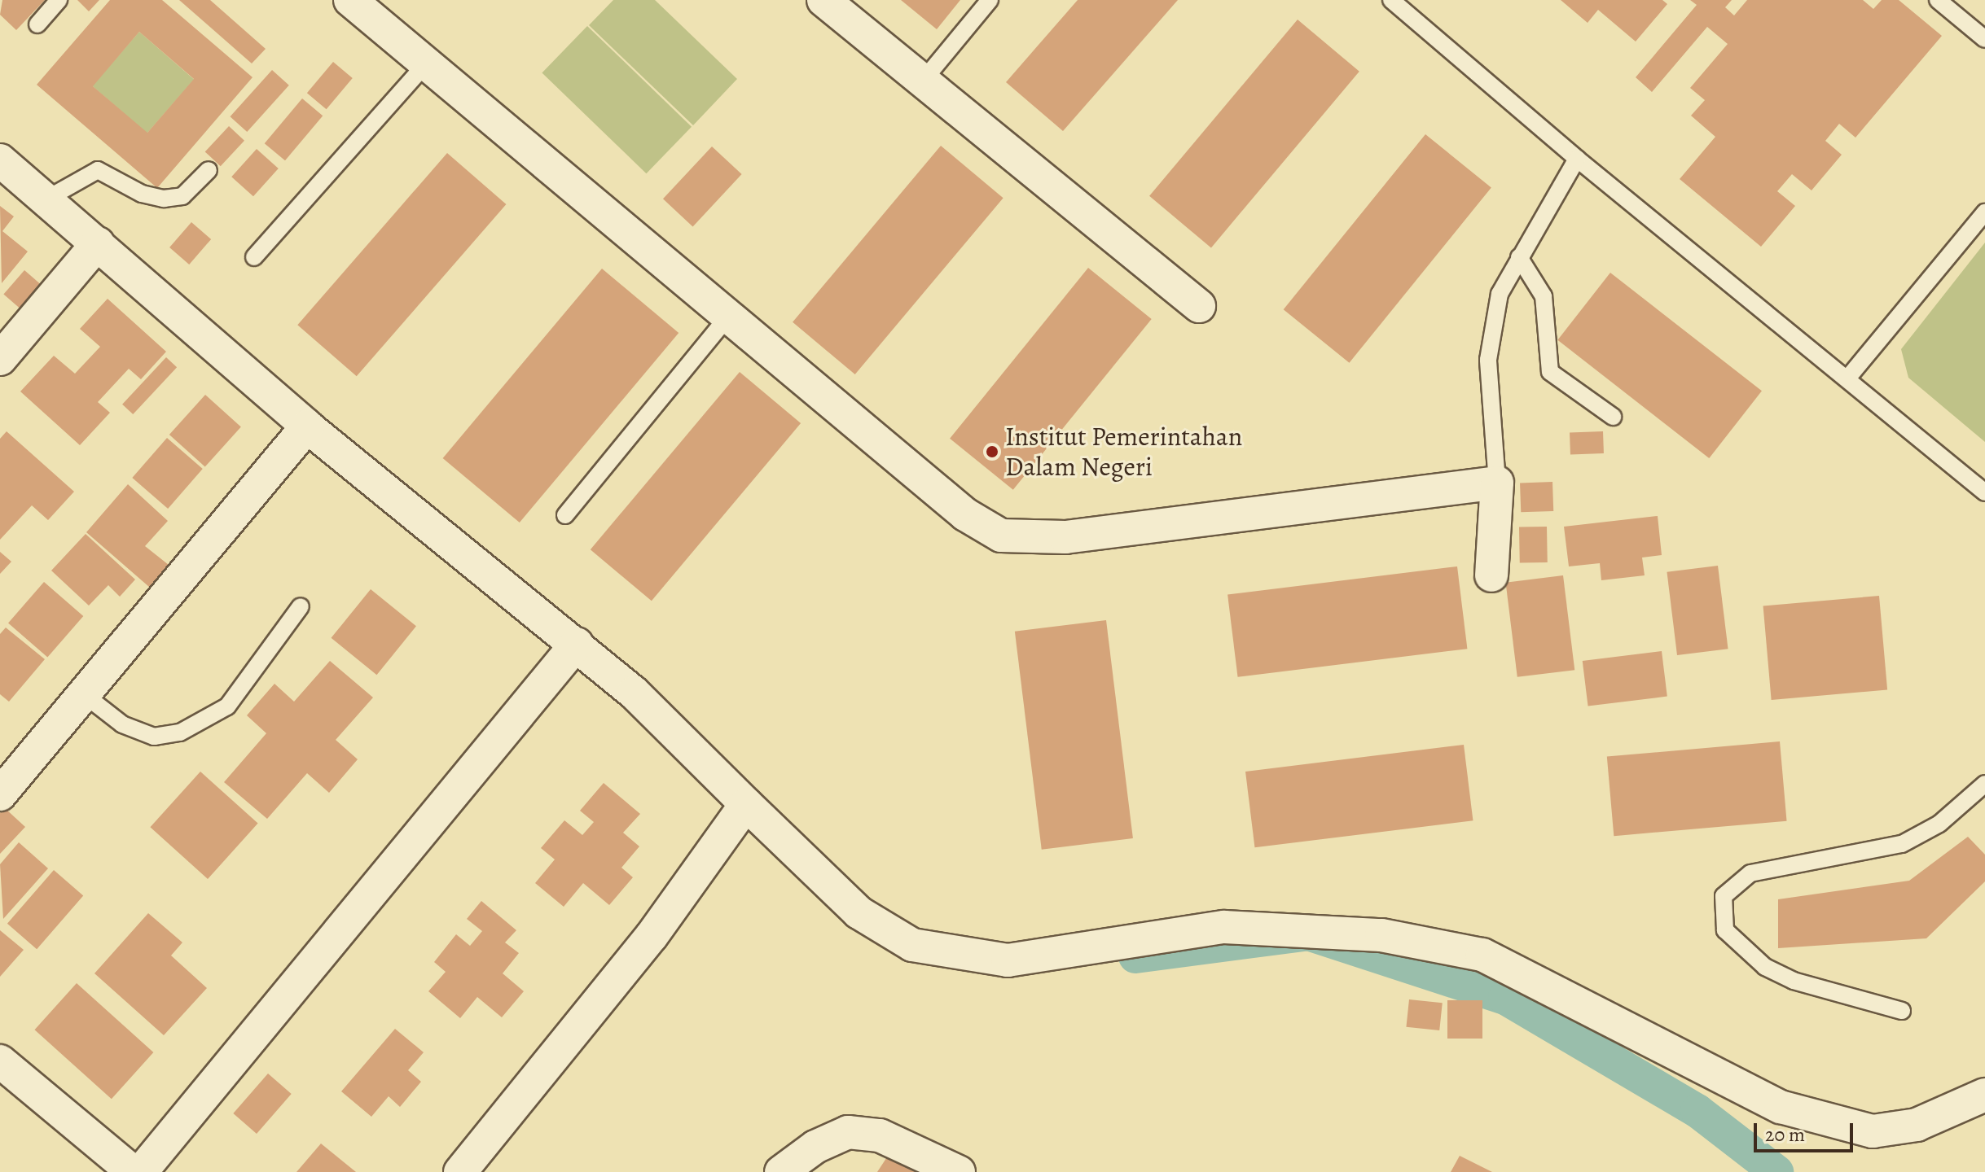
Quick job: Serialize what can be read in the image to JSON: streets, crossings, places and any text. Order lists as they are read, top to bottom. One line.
{"places":["Institut Pemerintahan Dalam Negeri"],"scale_bar":"20 m"}
